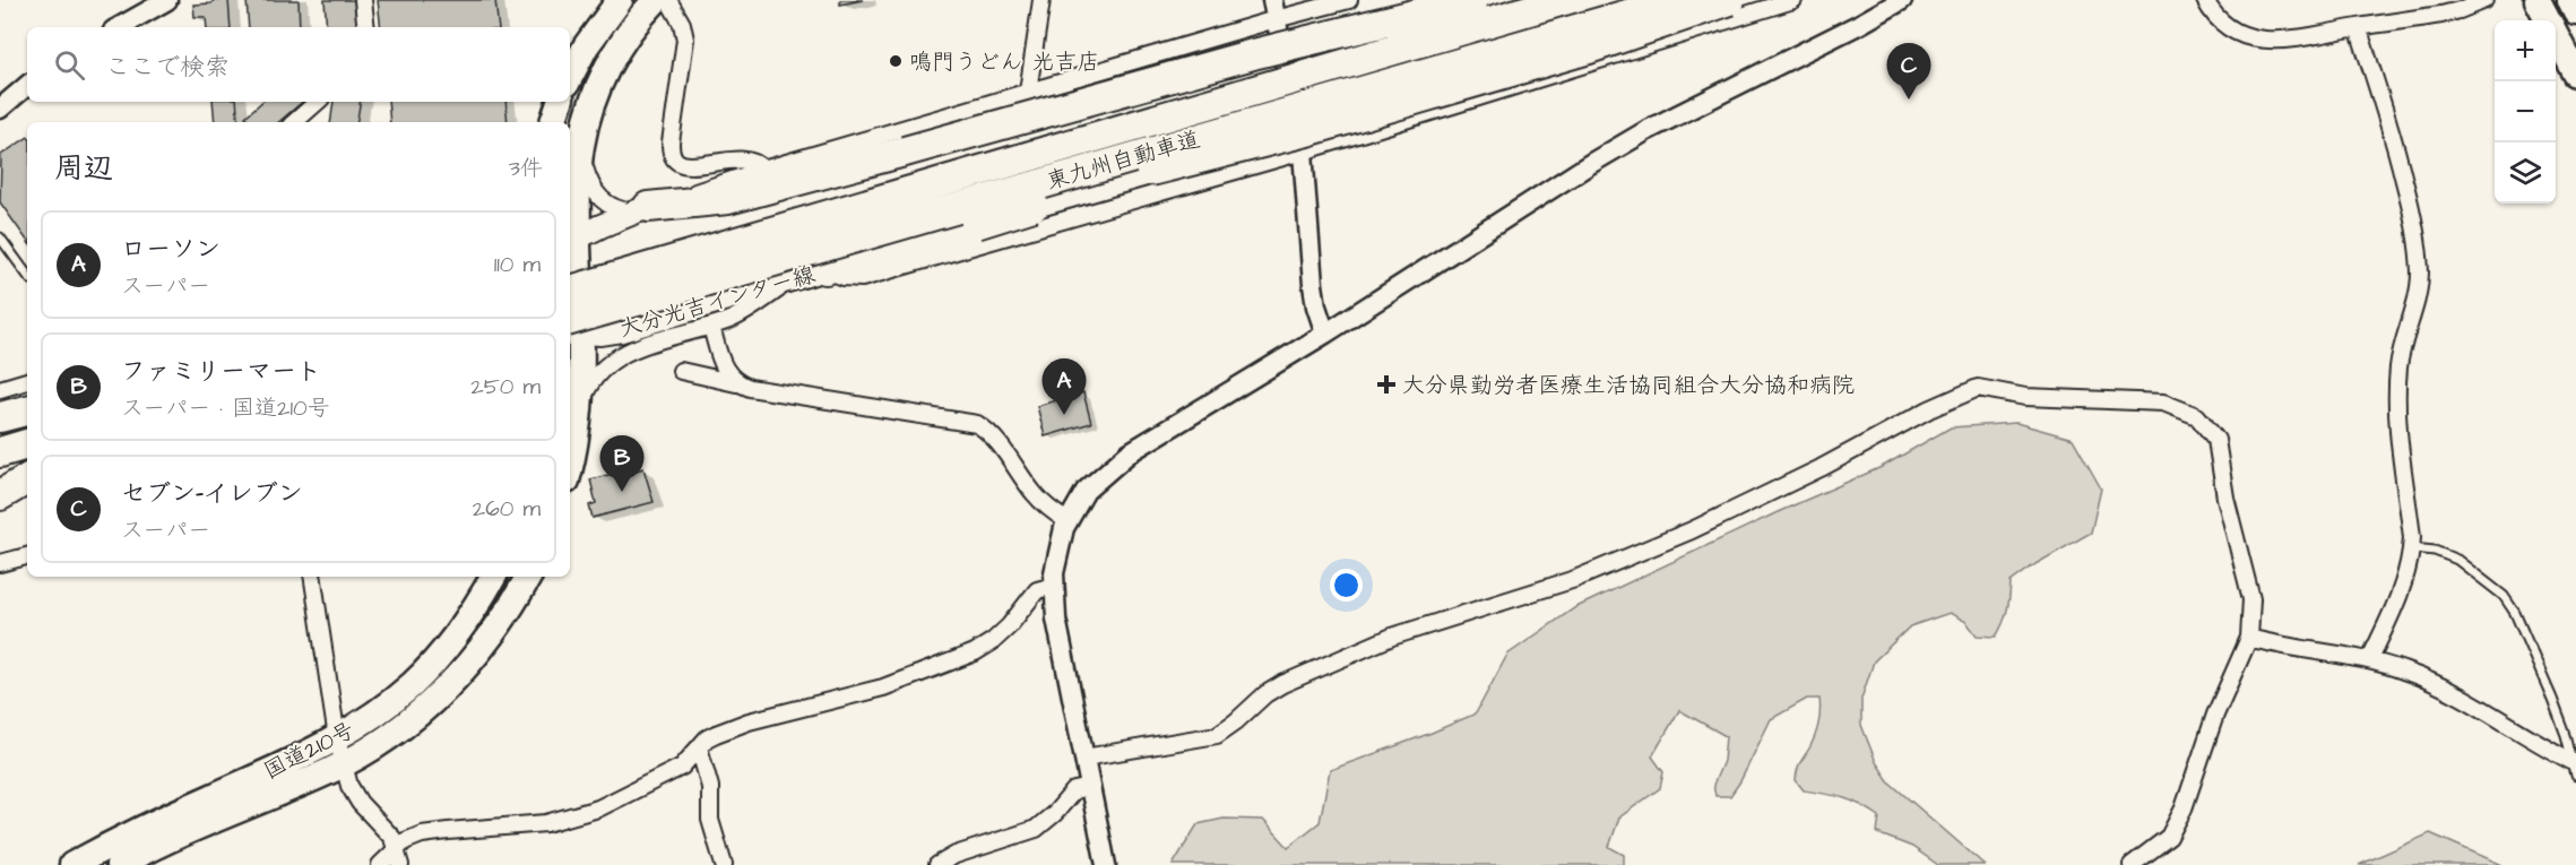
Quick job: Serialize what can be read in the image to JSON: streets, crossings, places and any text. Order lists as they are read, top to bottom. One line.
{"streets":{"highway":["東九州自動車道","国道210号"],"main road":["大分光吉インター線"]},"crossings":[["東九州自動車道","大分光吉インター線"]],"places":{"other":["鳴門うどん 光吉店"],"health":["大分県勤労者医療生活協同組合大分協和病院"]},"page":{"map_buttons":["+","−"],"search":"ここで検索","pins":["C","A","B"],"heading":["周辺","3件"],"list":[{"mark":"A","name":"ローソン","note":"スーパー","value":"110 m"},{"mark":"B","name":"ファミリーマート","note":"スーパー · 国道210号","value":"250 m"},{"mark":"C","name":"セブン-イレブン","note":"スーパー","value":"260 m"}]}}
